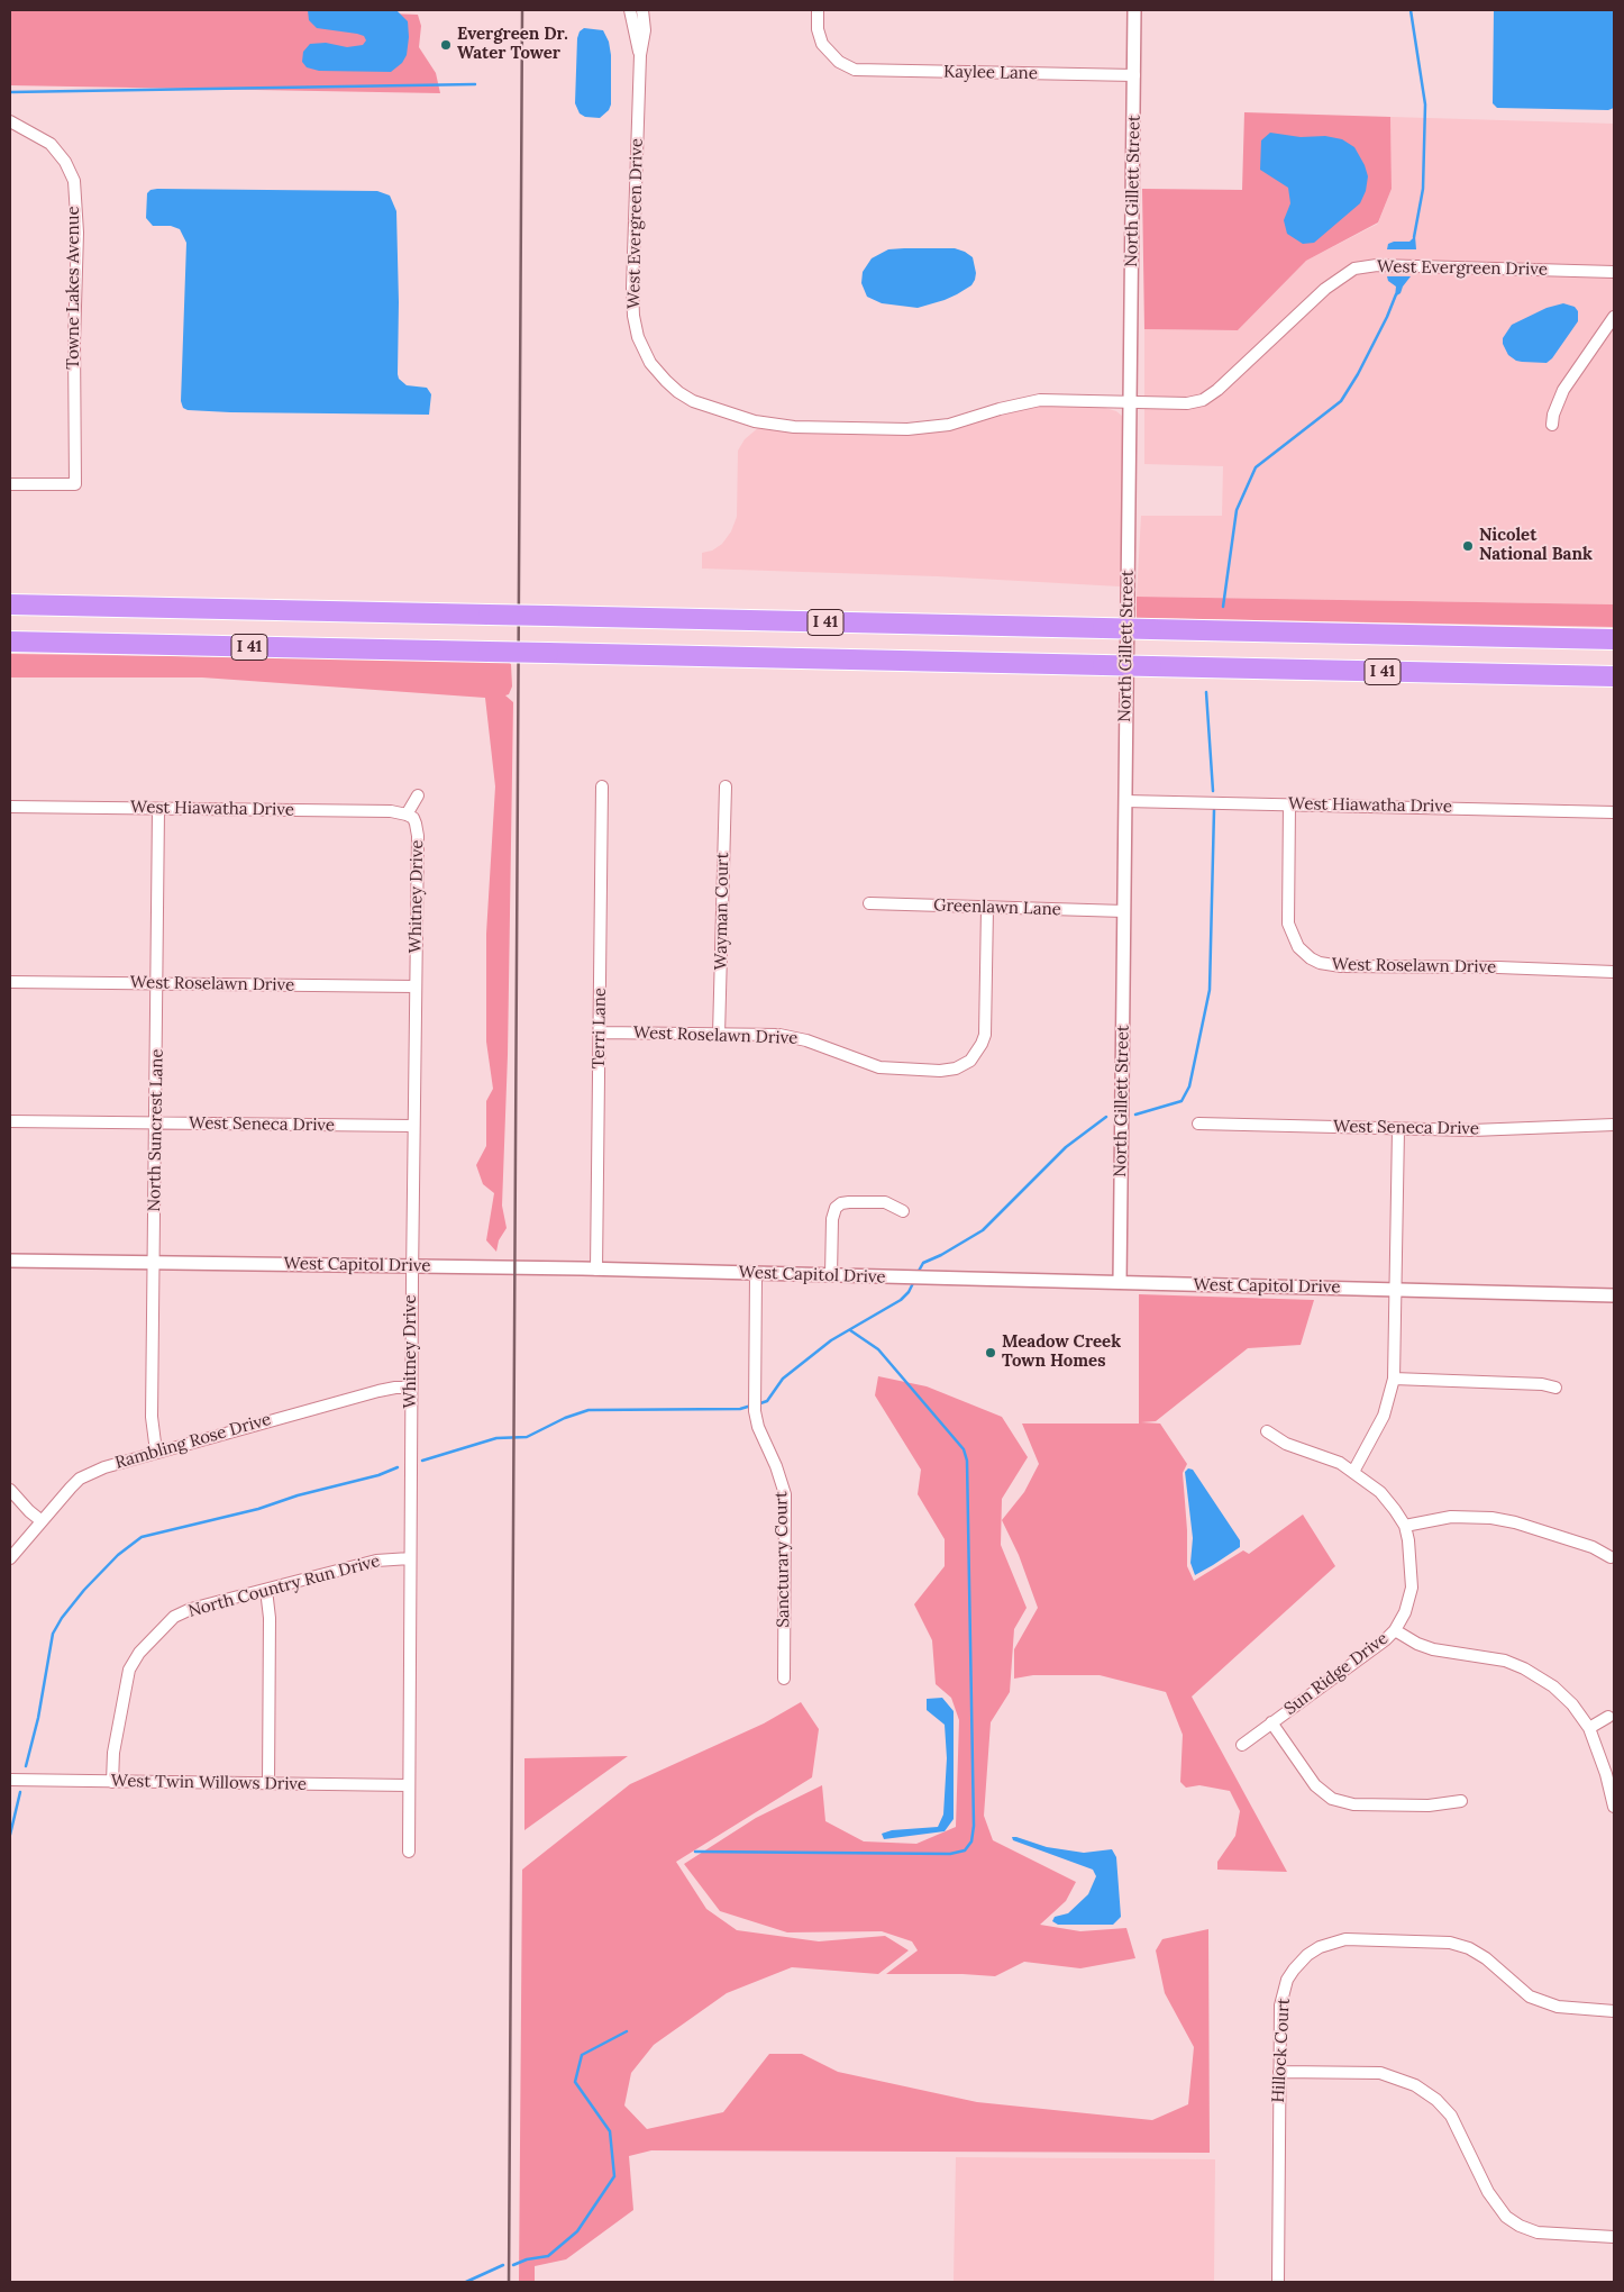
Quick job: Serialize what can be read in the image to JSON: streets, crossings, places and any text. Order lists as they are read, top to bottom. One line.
{"streets":{"highway":["I 41"],"street":["Kaylee Lane","North Gillett Street","West Evergreen Drive","Towne Lakes Avenue","West Hiawatha Drive","Whitney Drive","Greenlawn Lane","Wayman Court","West Roselawn Drive","Terri Lane","West Seneca Drive","North Suncrest Lane","West Capitol Drive","Rambling Rose Drive","Sancturary Court","North Country Run Drive","Sun Ridge Drive","West Twin Willows Drive","Hillock Court"]},"crossings":[["Kaylee Lane","North Gillett Street"],["North Gillett Street","West Evergreen Drive"],["North Gillett Street","West Hiawatha Drive"],["North Gillett Street","Greenlawn Lane"],["North Gillett Street","West Capitol Drive"],["West Hiawatha Drive","Whitney Drive"],["West Hiawatha Drive","West Roselawn Drive"],["West Hiawatha Drive","North Suncrest Lane"],["Whitney Drive","West Roselawn Drive"],["Whitney Drive","West Seneca Drive"],["Whitney Drive","West Capitol Drive"],["Whitney Drive","Rambling Rose Drive"],["Whitney Drive","North Country Run Drive"],["Whitney Drive","West Twin Willows Drive"],["Greenlawn Lane","West Roselawn Drive"],["Wayman Court","West Roselawn Drive"],["West Roselawn Drive","Terri Lane"],["West Roselawn Drive","North Suncrest Lane"],["Terri Lane","West Capitol Drive"],["West Seneca Drive","North Suncrest Lane"],["North Suncrest Lane","West Capitol Drive"],["North Suncrest Lane","Rambling Rose Drive"],["West Capitol Drive","Sancturary Court"],["North Country Run Drive","West Twin Willows Drive"]],"places":["Evergreen Dr. Water Tower","Nicolet National Bank","Meadow Creek Town Homes"]}
